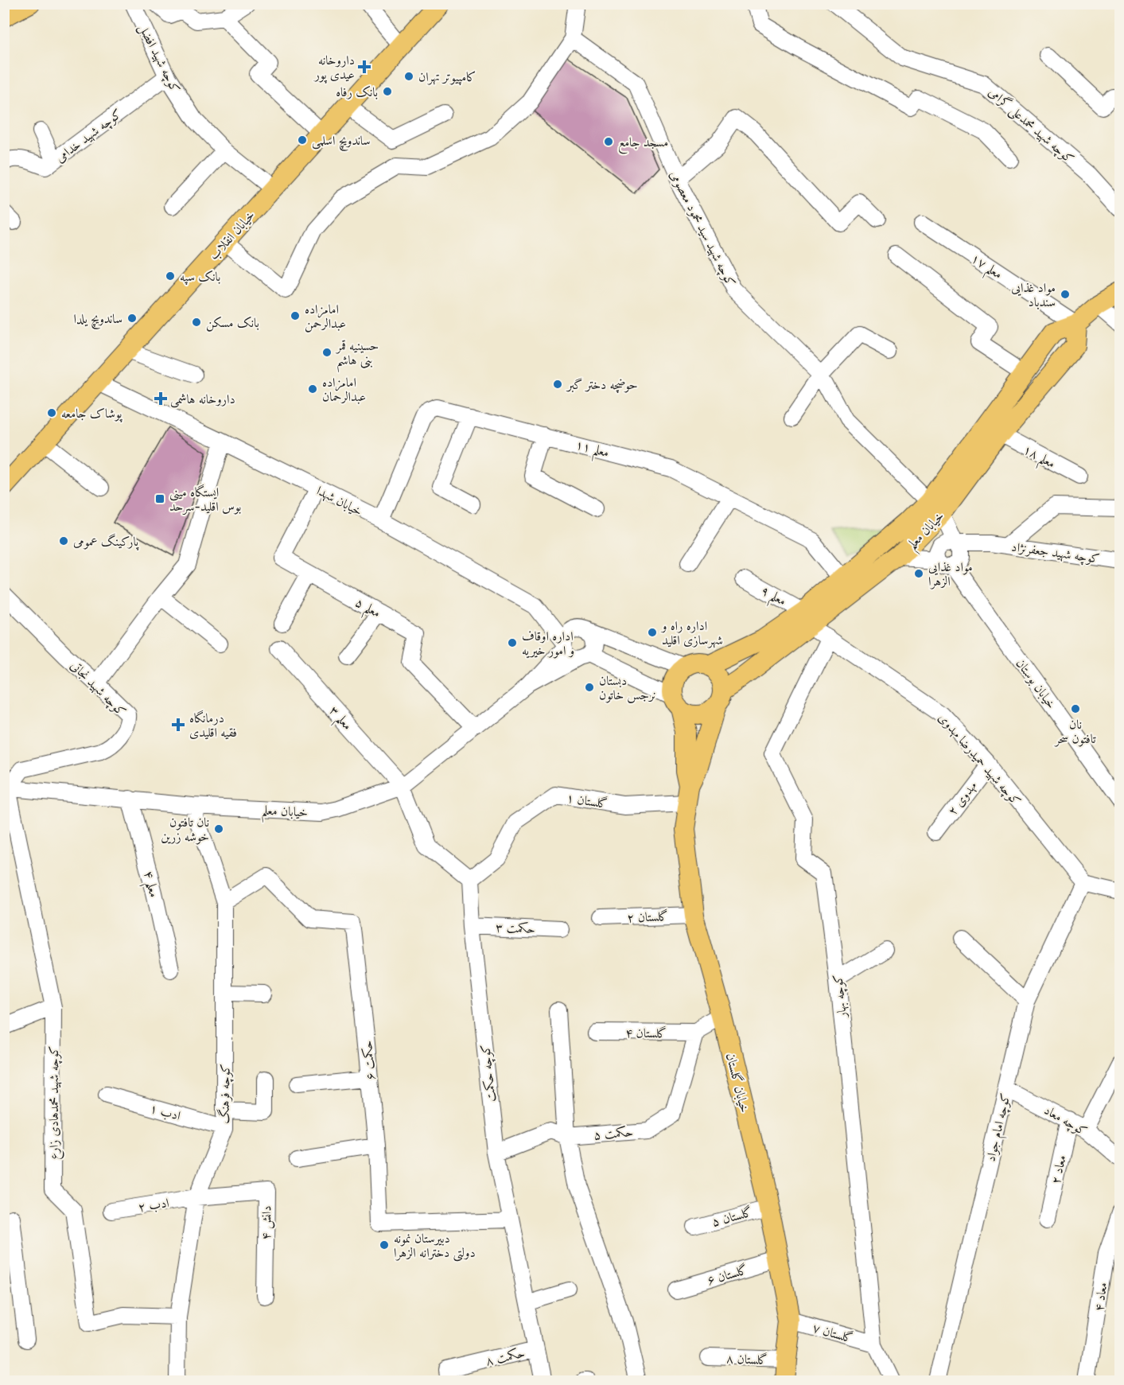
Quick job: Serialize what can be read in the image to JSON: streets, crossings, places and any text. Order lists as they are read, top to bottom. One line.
{"streets":{"main road":["خیابان انقلاب","خیابان معلم","خیابان گلستان"],"street":["کوچه شهید افضل","کوچه شهید محمدعلی گرامی","کوچه شهید خدامی","کوچه شهید سید محمود معصومی","معلم ۱۷","معلم ۱۱","معلم ۱۸","خیابان شهدا","کوچه شهید جعفرنژاد","معلم ۹","معلم ۵","خیابان بوستان","کوچه شهید نجاتی","معلم ۳","کوچه شهید حمیدرضا مهدوی","مهدوی ۲","گلستان ۱","معلم ۴","گلستان ۲","حکمت ۳","کوچه بهار","گلستان ۴","حکمت ۶","کوچه حکمت","کوچه فرهنگ","کوچه شهید محمدهادی زارع","ادب ۱","کوچه معاد","کوچه امام جواد","حکمت ۵","معاد ۲","ادب ۲","گلستان ۵","دانش ۴","گلستان ۶","معاد ۴","گلستان ۷","حکمت ۸","گلستان ۸"]},"crossings":[["کوچه شهید افضل","کوچه شهید خدامی"],["کوچه شهید افضل","خیابان انقلاب"],["کوچه شهید سید محمود معصومی","خیابان معلم"],["کوچه شهید سید محمود معصومی","خیابان بوستان"],["خیابان انقلاب","خیابان شهدا"],["معلم ۱۷","خیابان معلم"],["معلم ۱۱","خیابان شهدا"],["معلم ۱۱","خیابان معلم"],["معلم ۱۸","خیابان معلم"],["خیابان شهدا","خیابان معلم"],["خیابان شهدا","معلم ۵"],["خیابان معلم","معلم ۹"],["خیابان معلم","معلم ۵"],["خیابان معلم","خیابان بوستان"],["خیابان معلم","کوچه شهید نجاتی"],["خیابان معلم","معلم ۳"],["خیابان معلم","کوچه شهید حمیدرضا مهدوی"],["خیابان معلم","معلم ۴"],["خیابان معلم","کوچه فرهنگ"],["خیابان معلم","کوچه شهید محمدهادی زارع"],["کوچه شهید جعفرنژاد","خیابان بوستان"],["معلم ۹","کوچه شهید حمیدرضا مهدوی"],["کوچه شهید نجاتی","کوچه شهید محمدهادی زارع"],["کوچه شهید حمیدرضا مهدوی","مهدوی ۲"],["کوچه شهید حمیدرضا مهدوی","کوچه بهار"],["کوچه شهید حمیدرضا مهدوی","کوچه امام جواد"],["گلستان ۱","کوچه حکمت"],["گلستان ۱","خیابان گلستان"],["گلستان ۲","خیابان گلستان"],["حکمت ۳","کوچه حکمت"],["کوچه بهار","گلستان ۷"],["گلستان ۴","حکمت ۵"],["حکمت ۶","کوچه حکمت"],["حکمت ۶","کوچه فرهنگ"],["کوچه حکمت","حکمت ۵"],["کوچه حکمت","حکمت ۸"],["خیابان گلستان","گلستان ۵"],["خیابان گلستان","گلستان ۶"],["خیابان گلستان","گلستان ۷"],["خیابان گلستان","گلستان ۸"],["کوچه فرهنگ","کوچه شهید محمدهادی زارع"],["کوچه فرهنگ","ادب ۱"],["کوچه فرهنگ","ادب ۲"],["کوچه فرهنگ","دانش ۴"],["کوچه معاد","کوچه امام جواد"],["کوچه معاد","معاد ۲"],["ادب ۲","دانش ۴"]],"places":{"health":["داروخانه عیدی پور","داروخانه هاشمی","درمانگاه فقیه اقلیدی"],"other":["کامپیوتر تهران","بانک رفاه","ساندویچ اسلمی","مسجد جامع","بانک سپه","مواد غذایی سندباد","امامزاده عبدالرحمن","ساندویچ یلدا","بانک مسکن","حسینیه قمر بنی هاشم","حوضچه دختر گبر","امامزاده عبدالرحمان","پوشاک جامعه","پارکینگ عمومی","مواد غذایی الزهرا","اداره راه و شهرسازی اقلید","اداره اوقاف و امور خیریه","دبستان نرجس خاتون","نان تافتون سحر","نان تافتون خوشه زرین","دبیرستان نمونه دولتی دخترانه الزهرا"],"transit":["ایستگاه مینی بوس اقلید-سرحد"]}}
